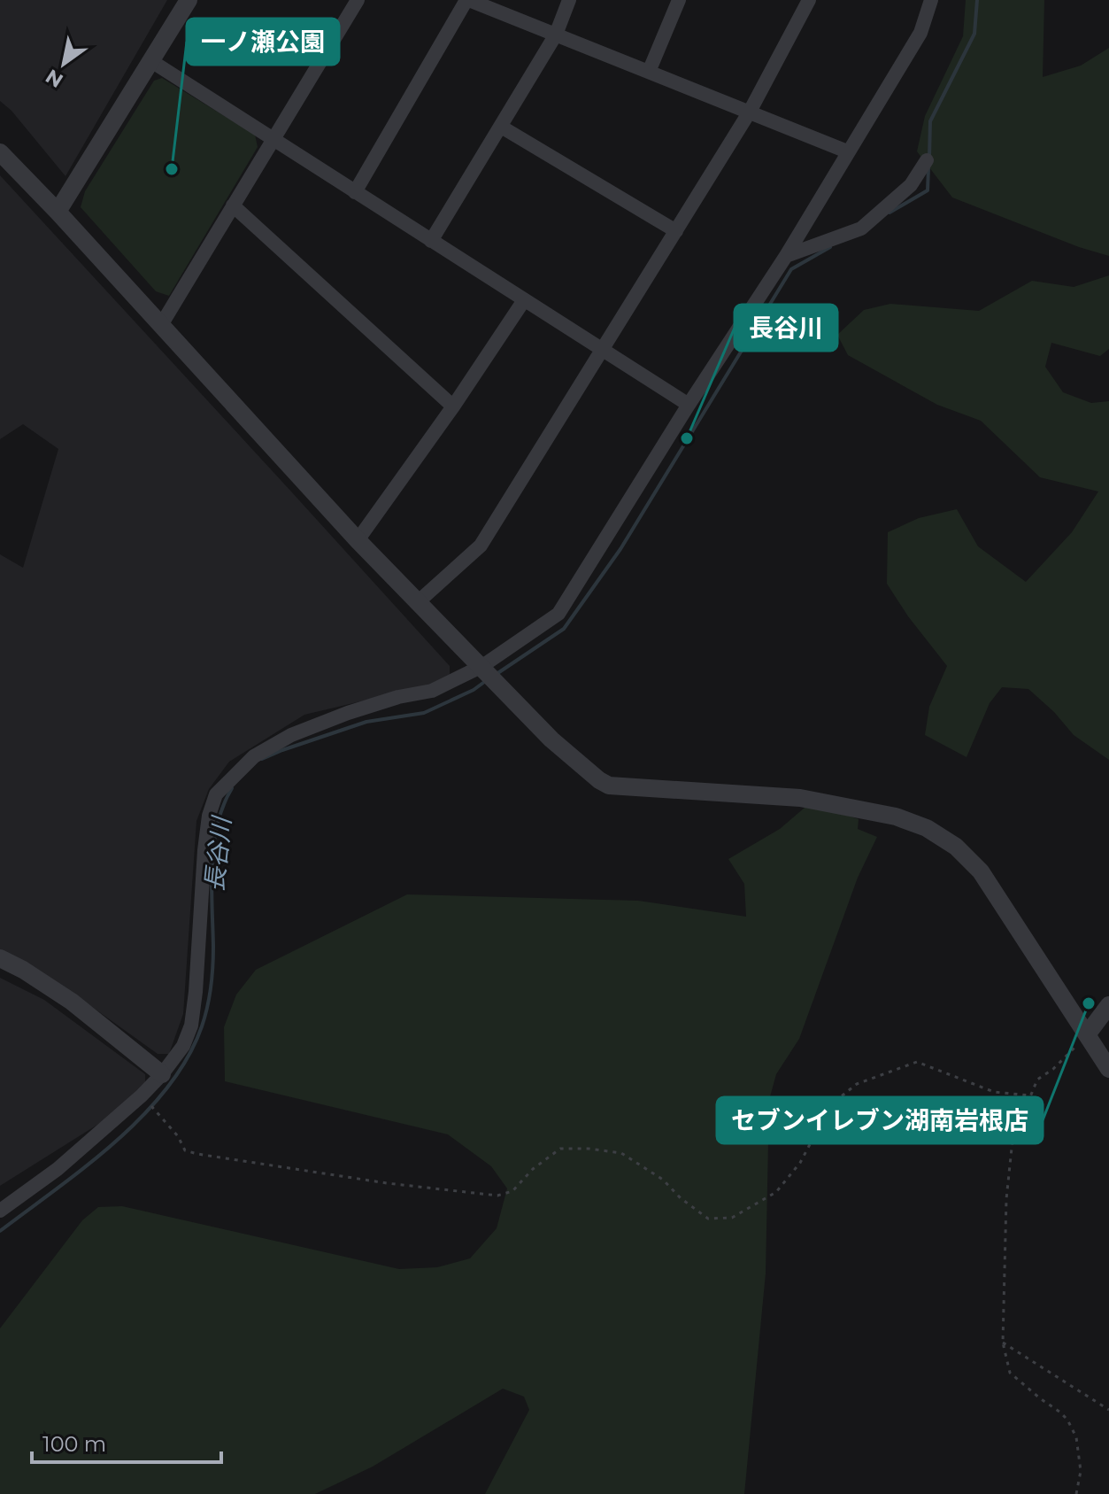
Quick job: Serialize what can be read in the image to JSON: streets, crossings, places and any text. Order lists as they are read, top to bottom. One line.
{"water":["長谷川"],"places":["一ノ瀬公園","長谷川","セブンイレブン湖南岩根店"],"scale_bar":"100 m","north":"bottom left"}
